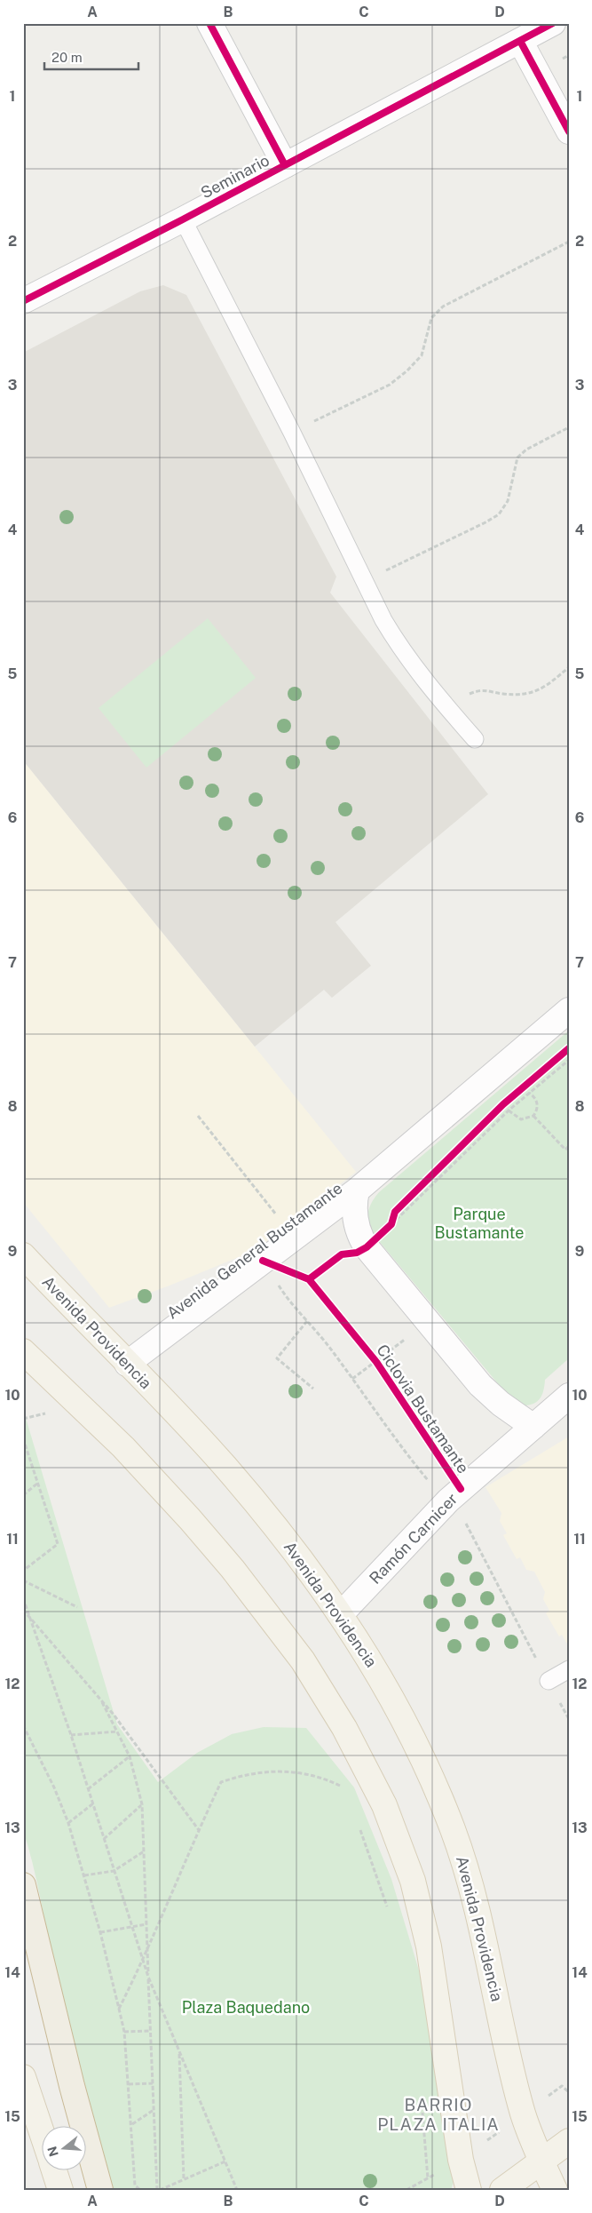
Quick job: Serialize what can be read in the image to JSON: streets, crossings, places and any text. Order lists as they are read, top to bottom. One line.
{"streets":{"main road":["Seminario","Avenida General Bustamante","Avenida Providencia","Ramón Carnicer"],"cycle path":["Ciclovia Bustamante"]},"crossings":[["Avenida General Bustamante","Avenida Providencia"],["Avenida Providencia","Ramón Carnicer"]],"districts":["BARRIO PLAZA ITALIA"],"parks":["Parque Bustamante","Plaza Baquedano"],"scale_bar":"20 m","north":"left","grid":{"columns":["A","B","C","D"],"rows":["1","2","3","4","5","6","7","8","9","10","11","12","13","14","15"]}}
